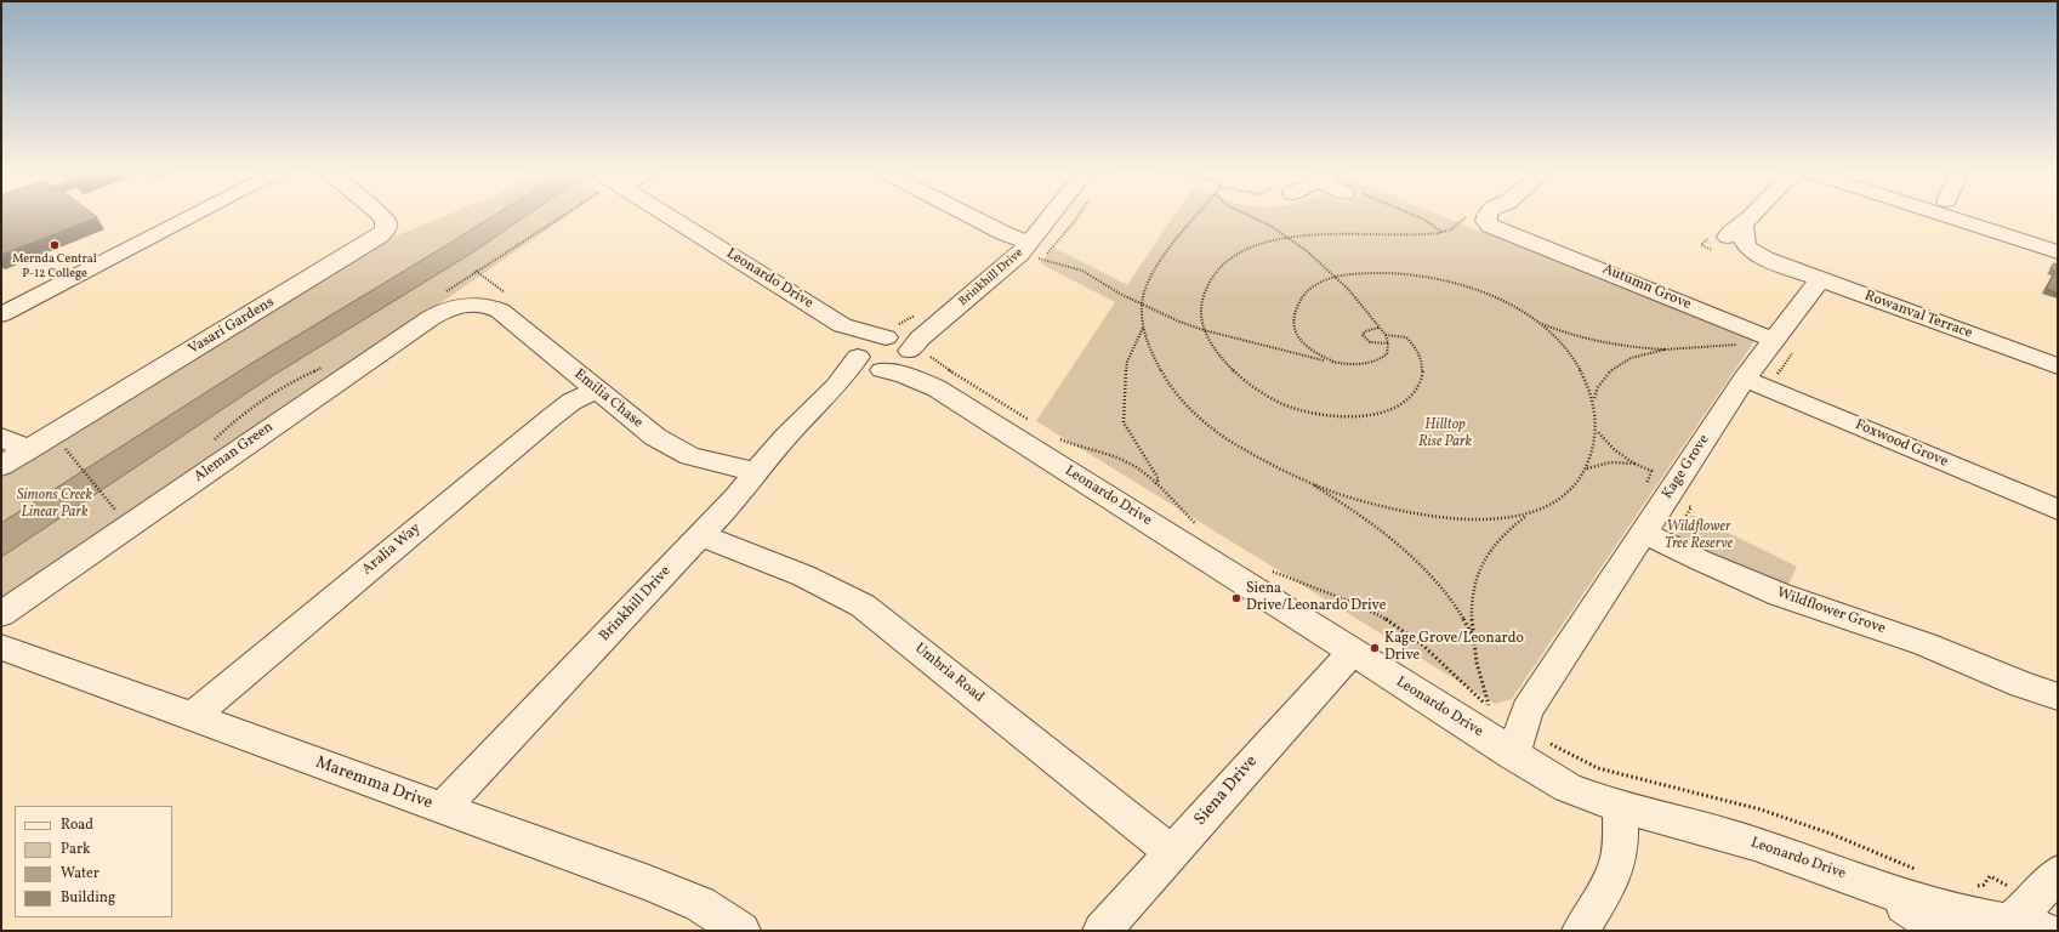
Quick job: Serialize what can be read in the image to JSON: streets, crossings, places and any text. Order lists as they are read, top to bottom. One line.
{"streets":{"street":["Brinkhill Drive","Leonardo Drive","Autumn Grove","Rowanval Terrace","Vasari Gardens","Emilia Chase","Foxwood Grove","Aleman Green","Kage Grove","Aralia Way","Wildflower Grove","Umbria Road","Maremma Drive","Siena Drive"]},"crossings":[["Brinkhill Drive","Leonardo Drive"],["Brinkhill Drive","Emilia Chase"],["Brinkhill Drive","Umbria Road"],["Brinkhill Drive","Maremma Drive"],["Leonardo Drive","Kage Grove"],["Leonardo Drive","Siena Drive"],["Autumn Grove","Kage Grove"],["Rowanval Terrace","Kage Grove"],["Emilia Chase","Aleman Green"],["Emilia Chase","Aralia Way"],["Foxwood Grove","Kage Grove"],["Kage Grove","Wildflower Grove"],["Aralia Way","Maremma Drive"],["Umbria Road","Siena Drive"]],"parks":["Hilltop Rise Park","Simons Creek Linear Park","Wildflower Tree Reserve"],"places":["Mernda Central P-12 College","Siena Drive/Leonardo Drive","Kage Grove/Leonardo Drive"],"legend":["Road","Park","Water","Building"]}
